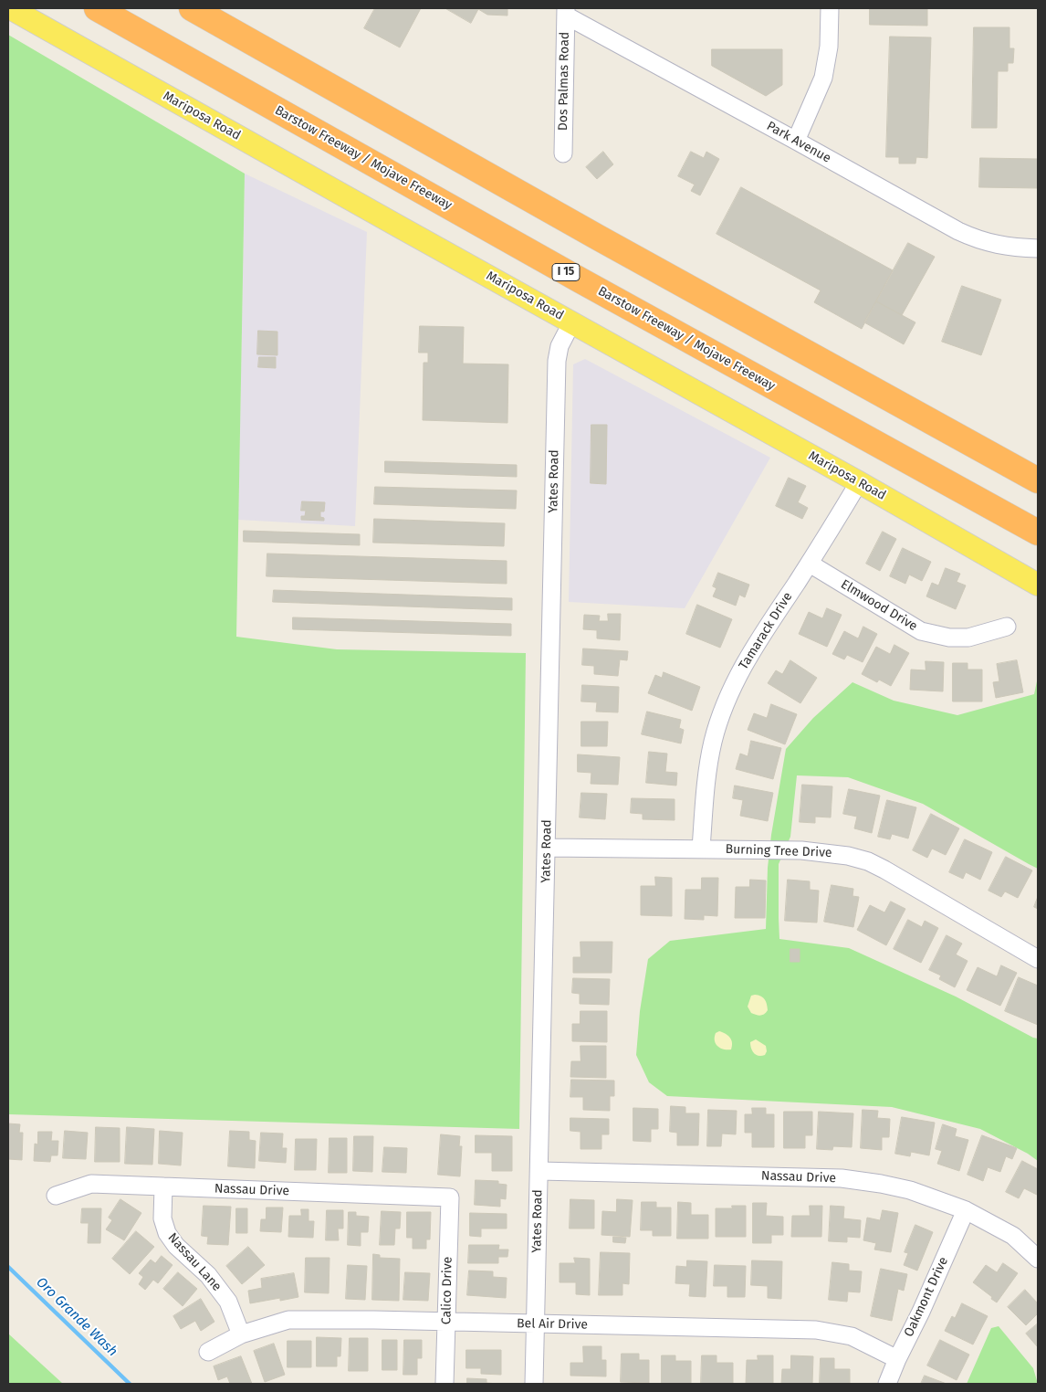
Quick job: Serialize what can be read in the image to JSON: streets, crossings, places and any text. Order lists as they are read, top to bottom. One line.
{"streets":{"highway":["Barstow Freeway / Mojave Freeway","I 15"],"main road":["Mariposa Road"],"street":["Dos Palmas Road","Park Avenue","Yates Road","Elmwood Drive","Tamarack Drive","Burning Tree Drive","Nassau Drive","Nassau Lane","Calico Drive","Oakmont Drive","Bel Air Drive"]},"crossings":[["Dos Palmas Road","Park Avenue"],["Mariposa Road","Yates Road"],["Mariposa Road","Tamarack Drive"],["Yates Road","Burning Tree Drive"],["Yates Road","Nassau Drive"],["Yates Road","Bel Air Drive"],["Elmwood Drive","Tamarack Drive"],["Tamarack Drive","Burning Tree Drive"],["Nassau Drive","Nassau Lane"],["Nassau Drive","Calico Drive"],["Nassau Drive","Oakmont Drive"],["Nassau Lane","Bel Air Drive"],["Calico Drive","Bel Air Drive"],["Oakmont Drive","Bel Air Drive"]],"water":["Oro Grande Wash"]}
